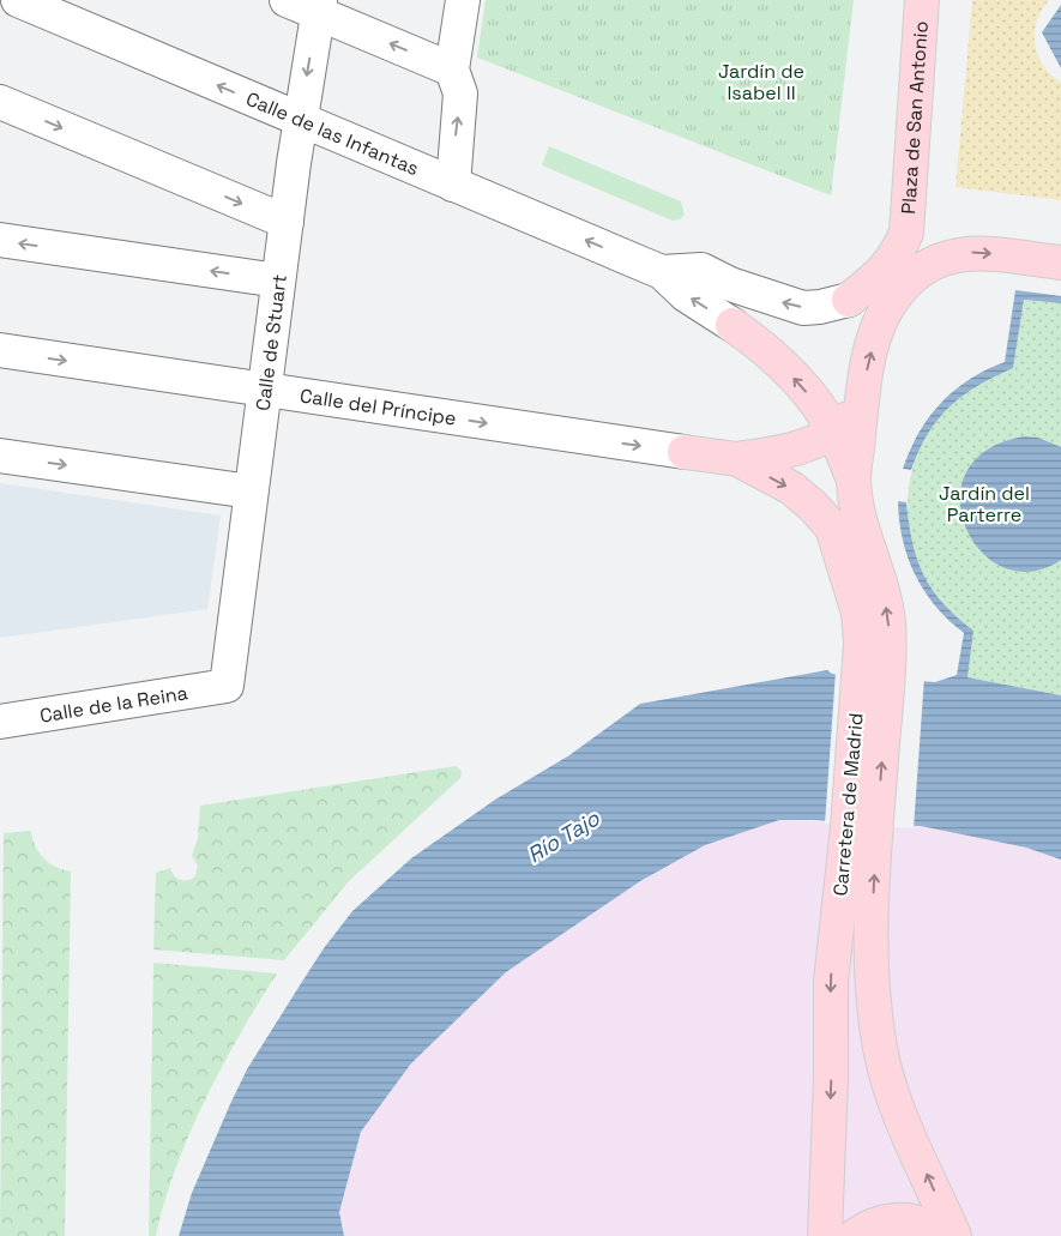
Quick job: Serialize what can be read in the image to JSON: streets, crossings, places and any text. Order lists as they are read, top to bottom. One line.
{"streets":{"main road":["Plaza de San Antonio","Carretera de Madrid"],"street":["Calle de las Infantas","Calle de Stuart","Calle del Príncipe","Calle de la Reina"]},"crossings":[["Calle de las Infantas","Calle de Stuart"],["Calle de Stuart","Calle del Príncipe"],["Calle de Stuart","Calle de la Reina"]],"water":["Río Tajo"],"parks":["Jardín de Isabel II","Jardín del Parterre"]}
